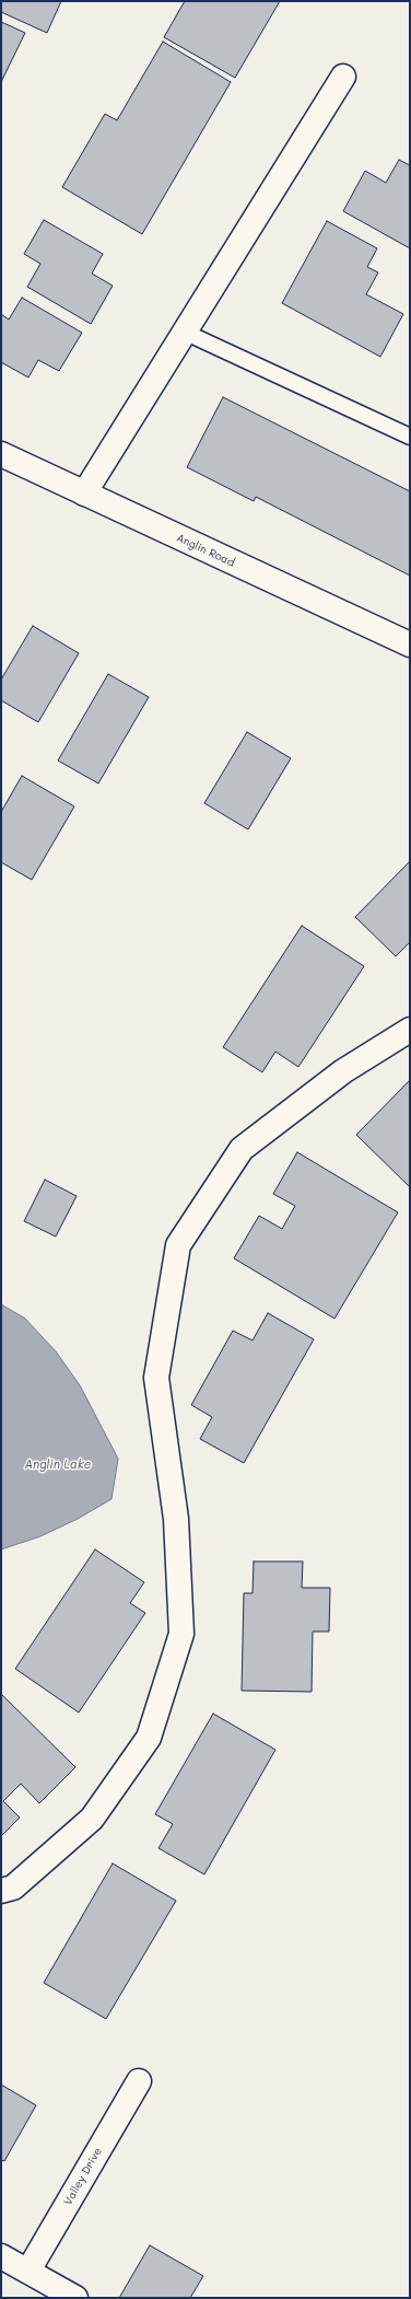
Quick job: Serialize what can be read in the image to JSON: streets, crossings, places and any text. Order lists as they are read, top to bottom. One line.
{"streets":{"street":["Anglin Road","Valley Drive"]},"water":["Anglin Lake"]}
